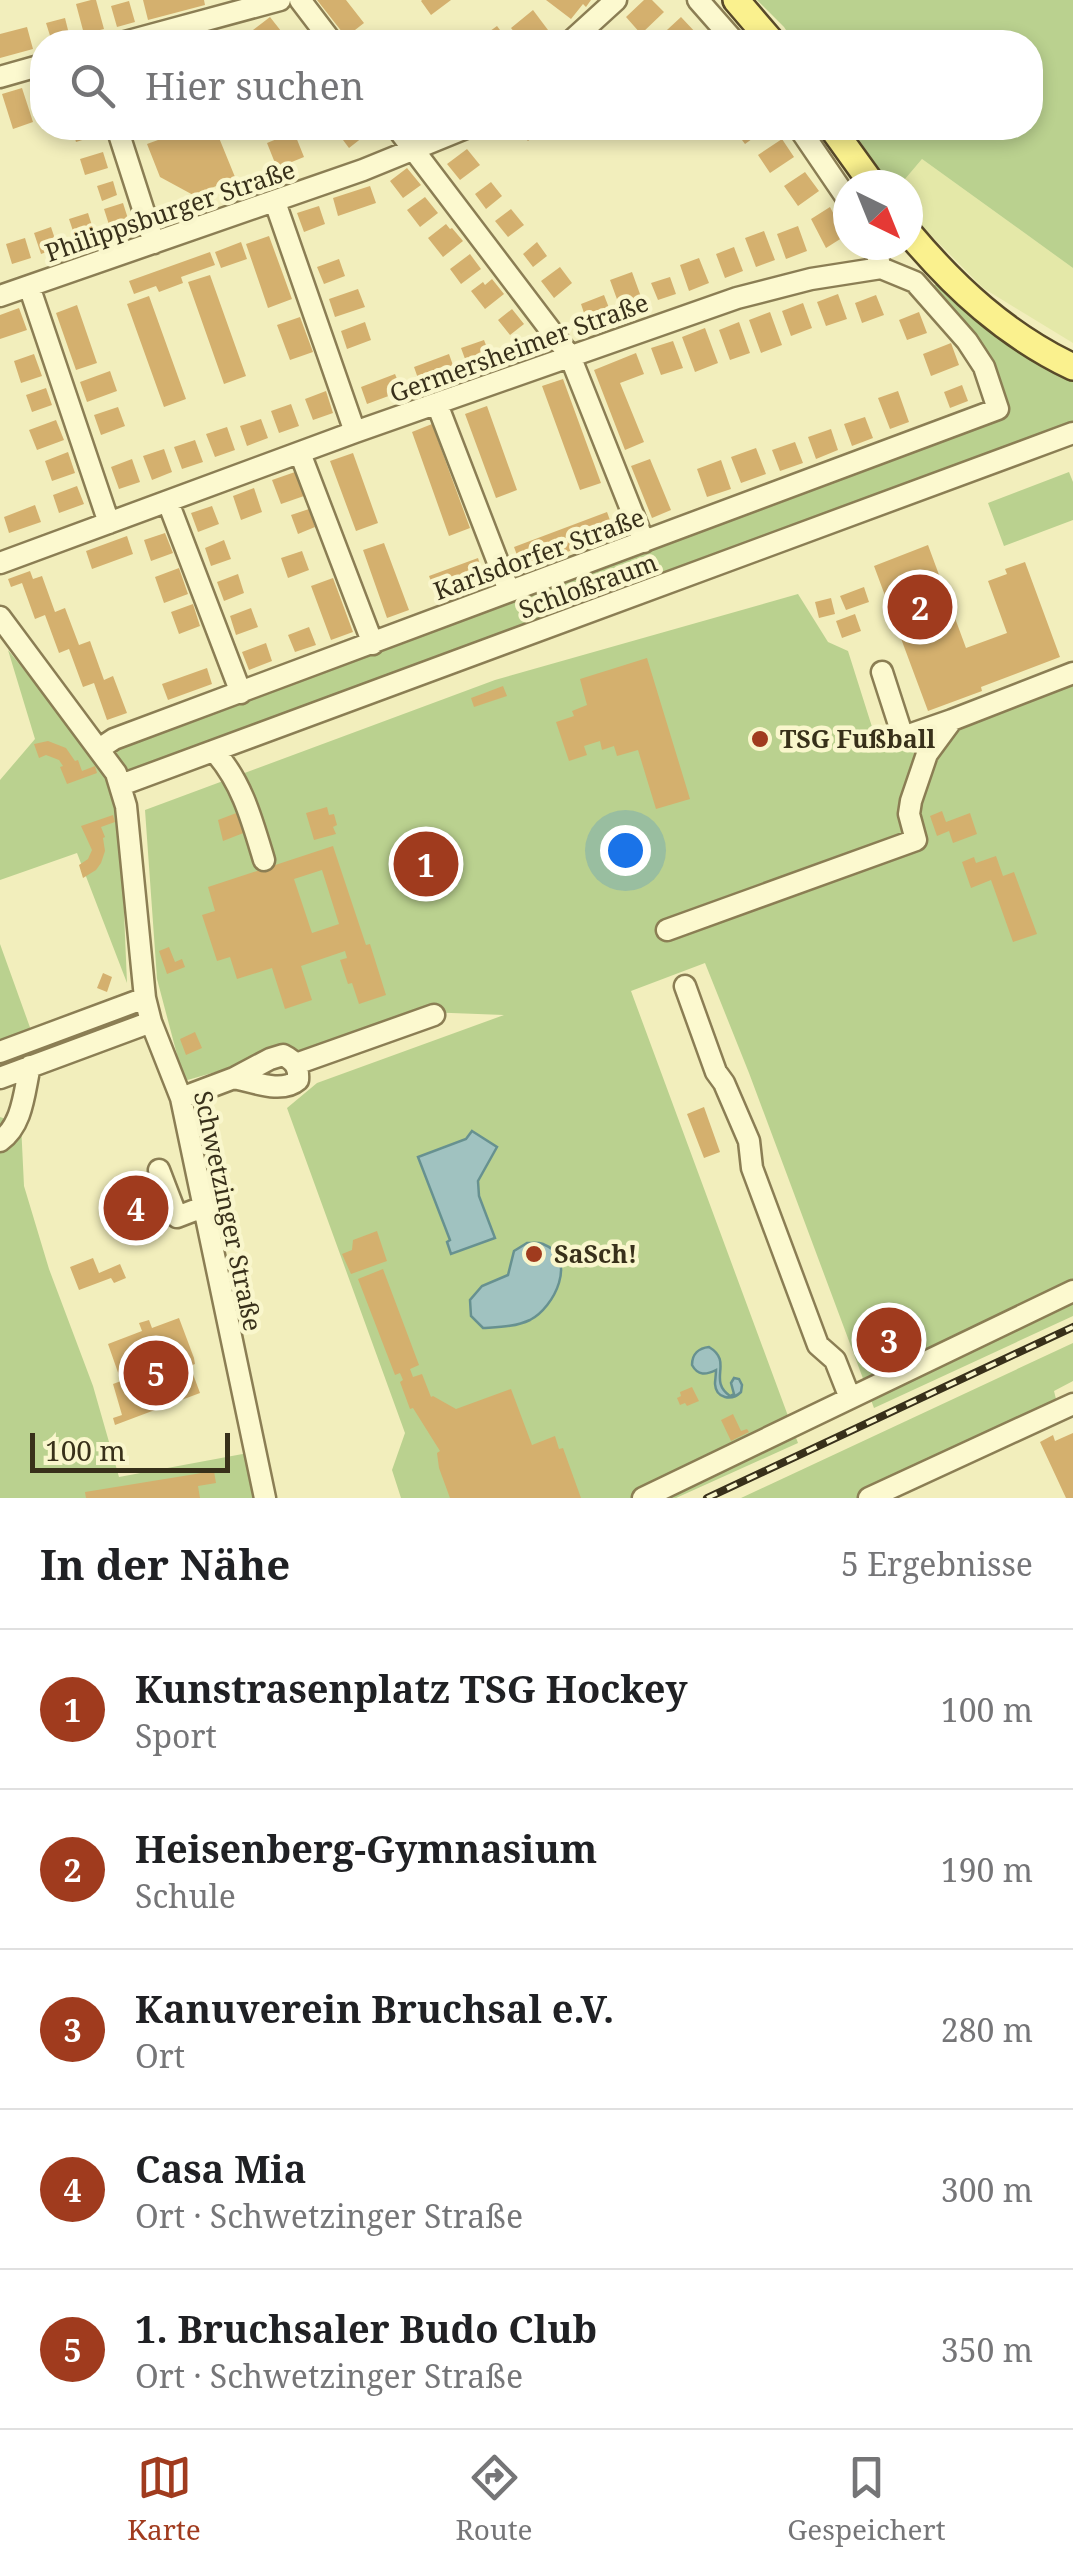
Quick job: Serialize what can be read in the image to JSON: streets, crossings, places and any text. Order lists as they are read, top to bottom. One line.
{"streets":{"street":["Philippsburger Straße","Germersheimer Straße","Karlsdorfer Straße","Schloßraum","Schwetzinger Straße"]},"crossings":[["Karlsdorfer Straße","Schwetzinger Straße"],["Schloßraum","Schwetzinger Straße"]],"places":["TSG Fußball","SaSch!"],"scale_bar":"100 m","north":"bottom right","page":{"search":"Hier suchen","pins":["2","1","4","3","5"],"scale":"100 m","heading":["In der Nähe","5 Ergebnisse"],"list":[{"mark":"1","name":"Kunstrasenplatz TSG Hockey","note":"Sport","value":"100 m"},{"mark":"2","name":"Heisenberg-Gymnasium","note":"Schule","value":"190 m"},{"mark":"3","name":"Kanuverein Bruchsal e.V.","note":"Ort","value":"280 m"},{"mark":"4","name":"Casa Mia","note":"Ort · Schwetzinger Straße","value":"300 m"},{"mark":"5","name":"1. Bruchsaler Budo Club","note":"Ort · Schwetzinger Straße","value":"350 m"}],"nav":["Karte","Route","Gespeichert"]}}
